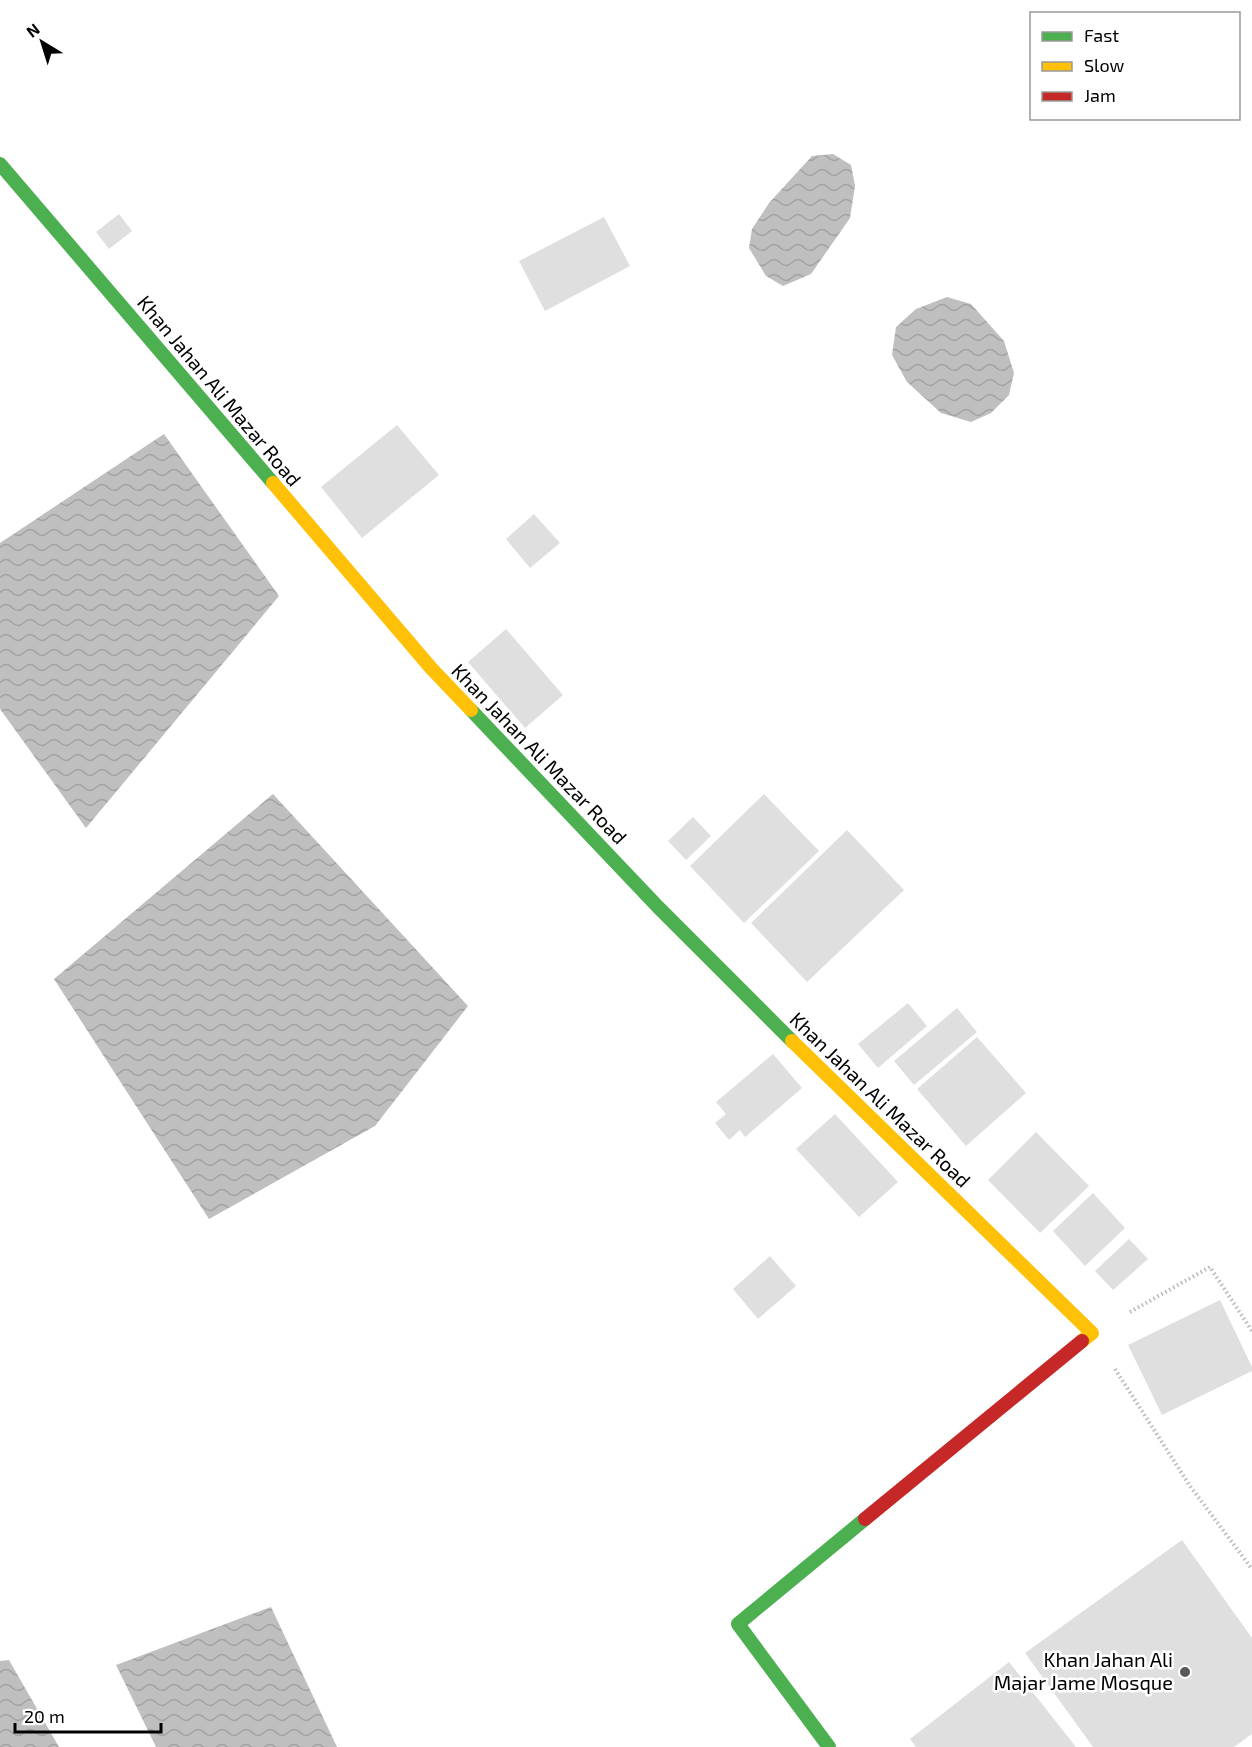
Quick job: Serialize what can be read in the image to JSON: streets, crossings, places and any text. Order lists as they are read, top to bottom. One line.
{"streets":{"street":["Khan Jahan Ali Mazar Road"]},"places":["Khan Jahan Ali Majar Jame Mosque"],"legend":["Fast","Slow","Jam"],"scale_bar":"20 m","north":"top left"}
